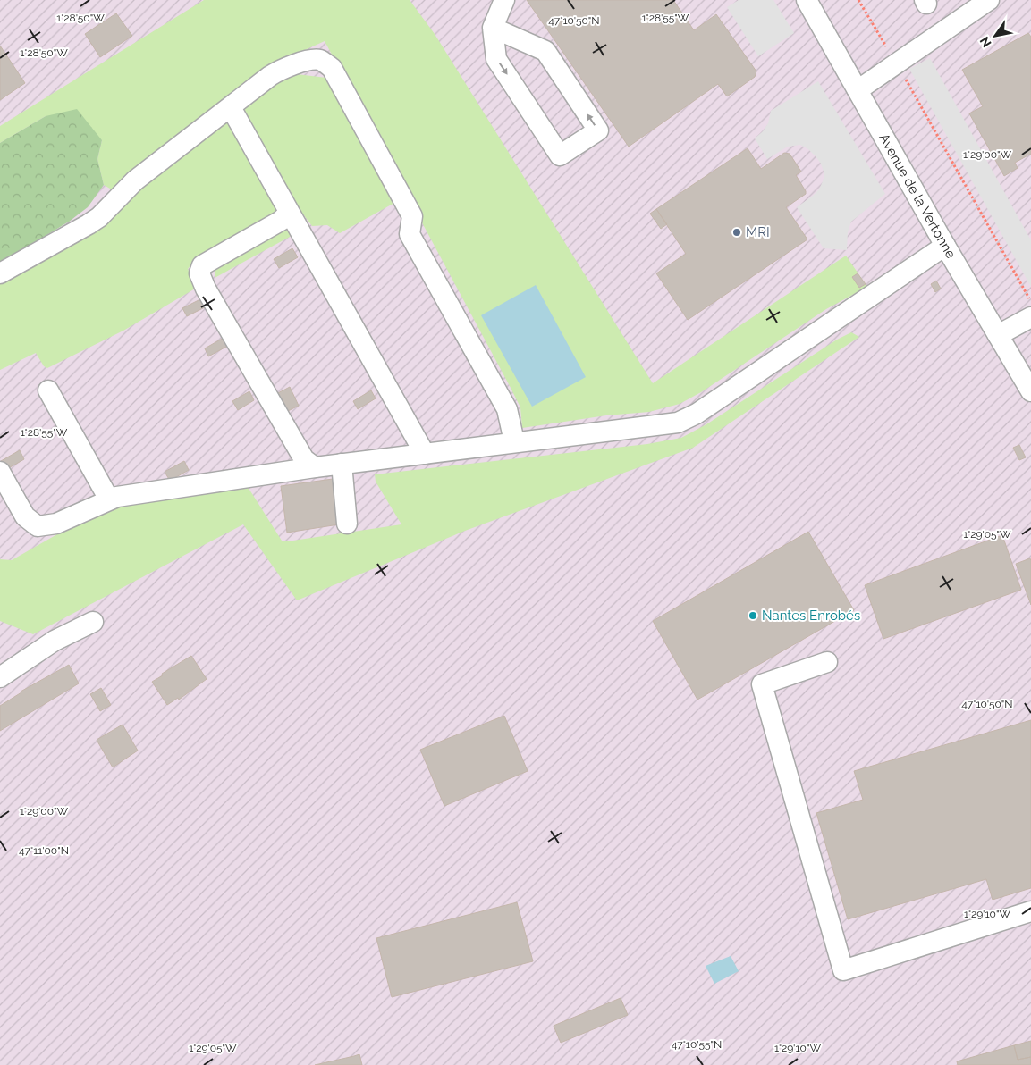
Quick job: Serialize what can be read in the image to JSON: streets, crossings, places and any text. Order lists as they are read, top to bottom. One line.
{"streets":{"street":["Avenue de la Vertonne"]},"places":["MRI","Nantes Enrobés"],"north":"bottom left","coordinates":["1°28'50\"W","1°28'55\"W","47°10'50\"N","1°29'00\"W","1°29'05\"W","47°11'00\"N","1°29'10\"W","47°10'55\"N"]}
